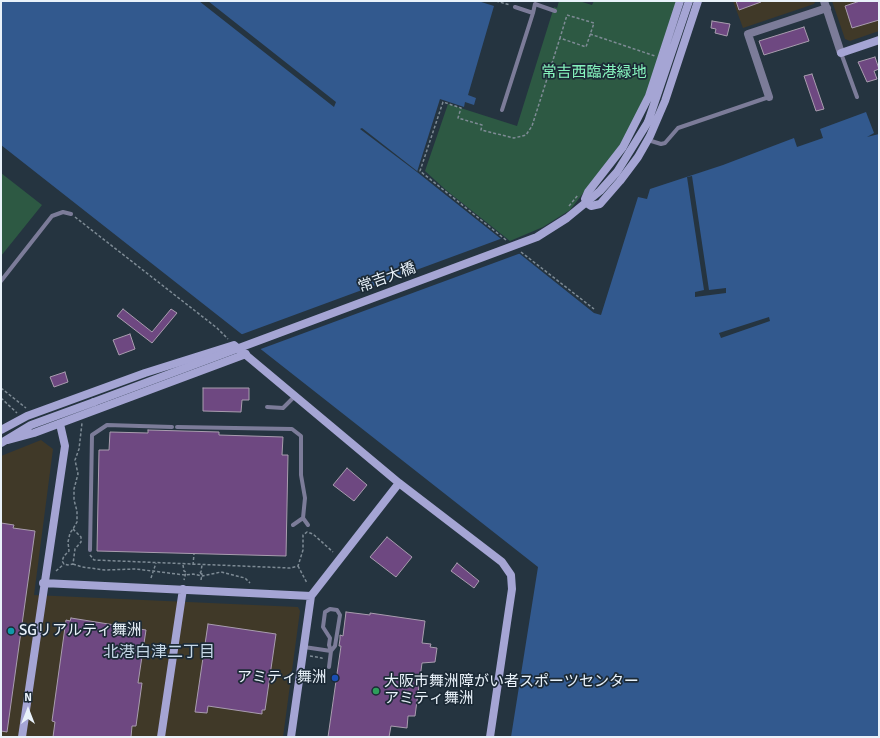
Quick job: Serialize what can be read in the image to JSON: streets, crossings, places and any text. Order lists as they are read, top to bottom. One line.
{"streets":{"street":["常吉大橋"]},"districts":["北港白津二丁目"],"parks":["常吉西臨港緑地"],"places":["SGリアルティ舞洲","アミティ舞洲","大阪市舞洲障がい者スポーツセンター アミティ舞洲"],"north":"top"}
